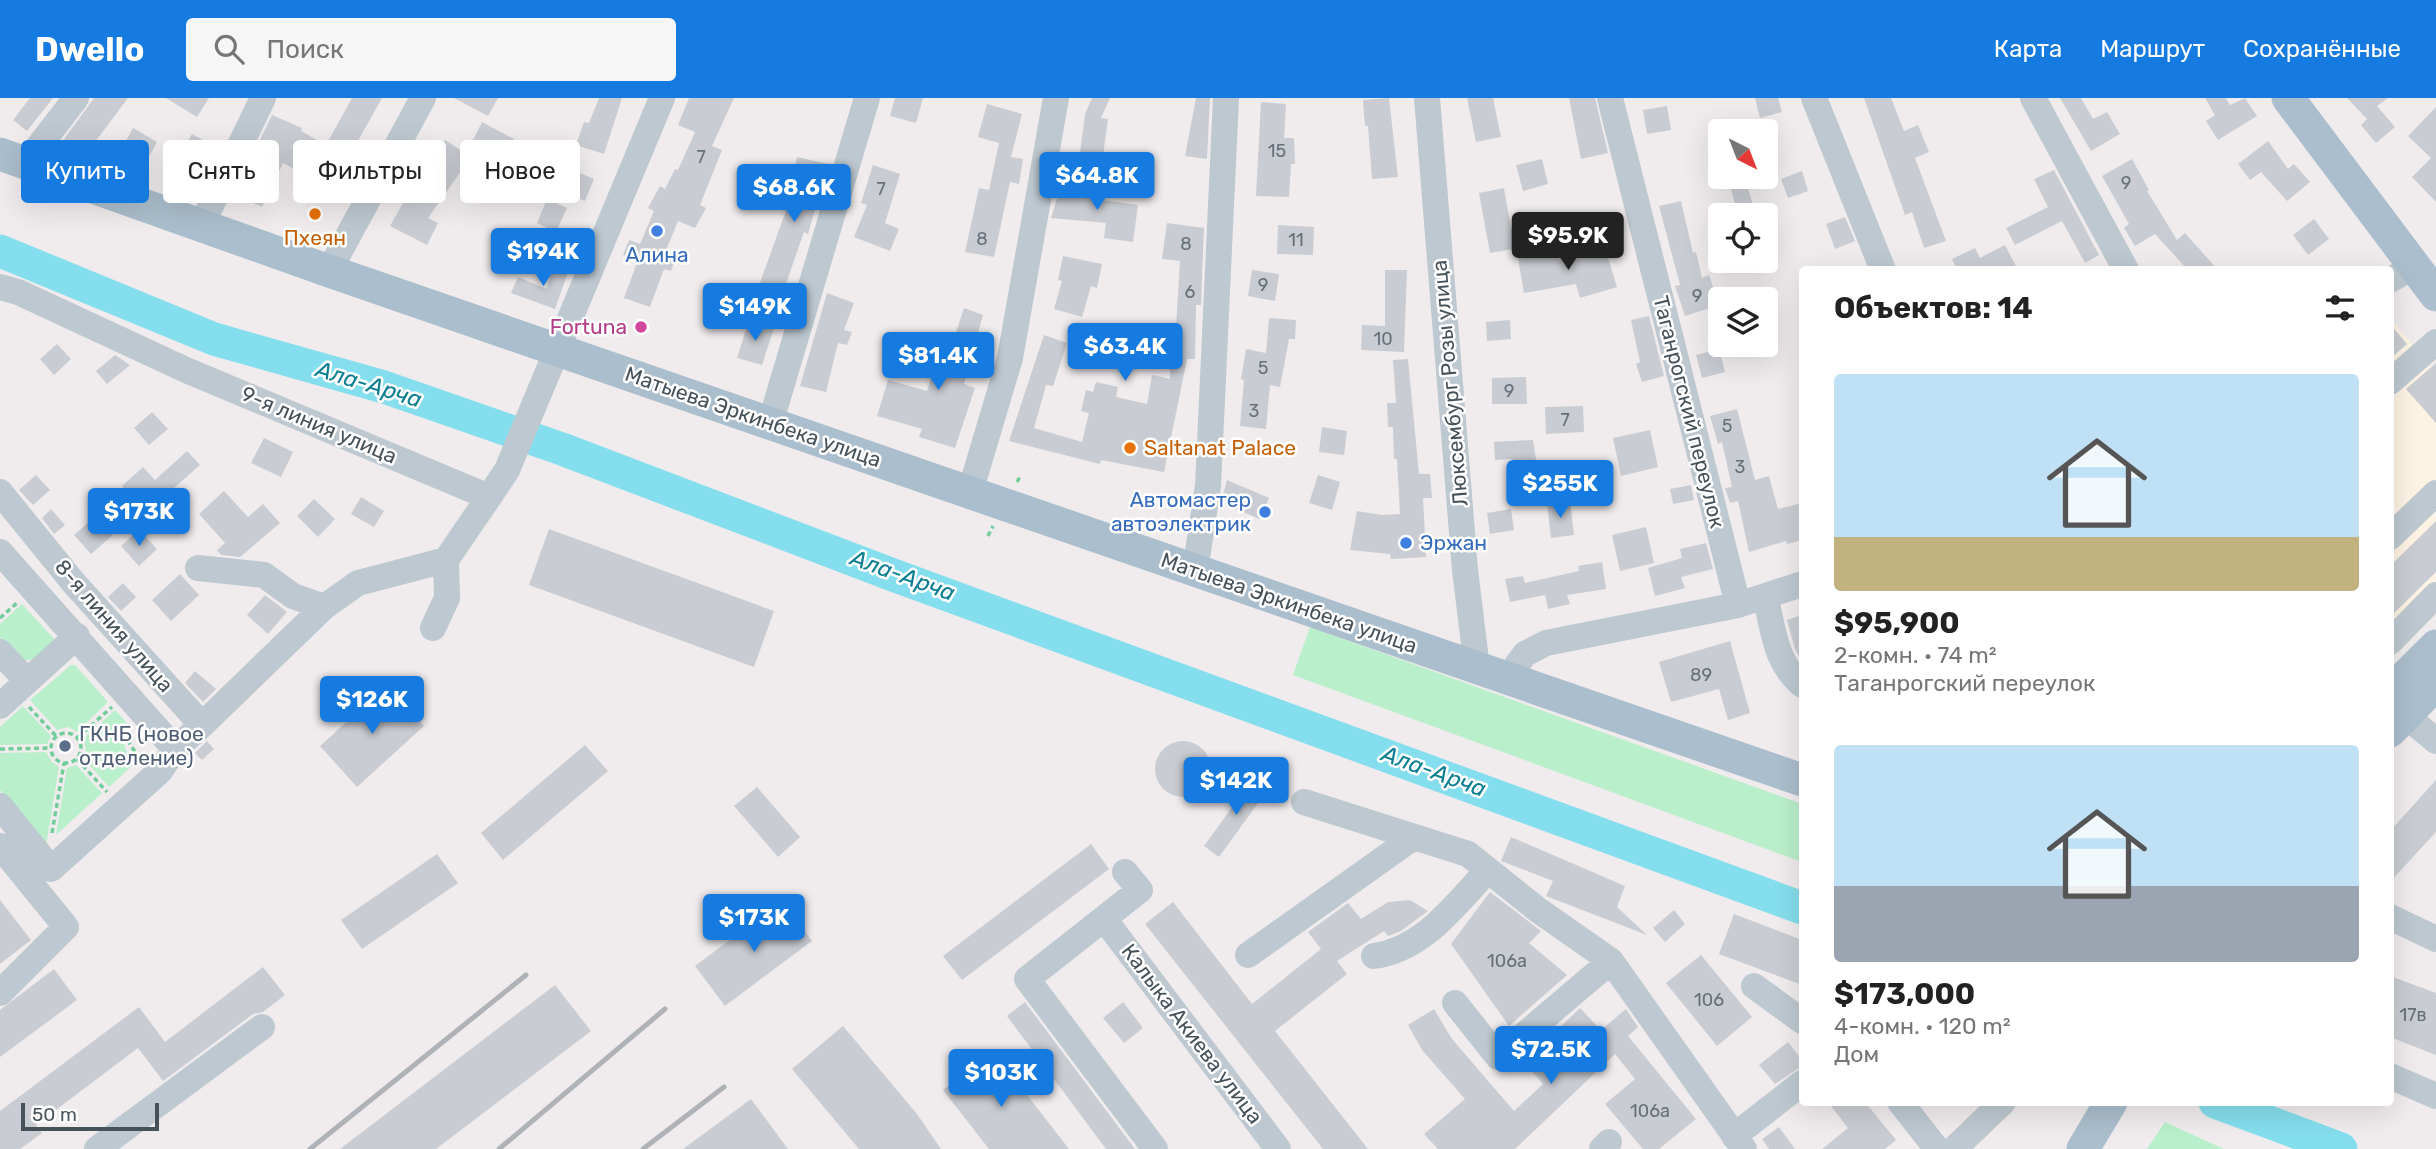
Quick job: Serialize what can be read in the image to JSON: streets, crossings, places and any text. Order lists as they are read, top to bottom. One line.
{"streets":{"main road":["Матыева Эркинбека улица"],"street":["Люксембург Розы улица","Таганрогский переулок","9-я линия улица","8-я линия улица","Калыка Акиева улица"]},"crossings":[["Люксембург Розы улица","Матыева Эркинбека улица"]],"water":["Ала-Арча"],"places":["Пхеян","Алина","Fortuna","Saltanat Palace","Автомастер автоэлектрик","Эржан","ГКНБ (новое отделение)"],"house_numbers":["15","7","9","7","8","11","8","9","6","9","10","5","9","3","7","5","3","89","106a","106","17в","106a"],"scale_bar":"50 m","north":"bottom right","page":{"header":"Dwello","search":"Поиск","nav":["Карта","Маршрут","Сохранённые"],"chip":["Купить","Снять","Фильтры","Новое"],"price":["$64.8K","$68.6K","$95.9K","$194K","$149K","$63.4K","$81.4K","$255K","$173K","$126K","$142K","$173K","$72.5K","$103K"],"heading":"Объектов: 14","list":[{"name":"$95,900","note":"2-комн. · 74 m² · Таганрогский переулок"},{"name":"$173,000","note":"4-комн. · 120 m² · Дом"}],"scale":"50 m"}}
